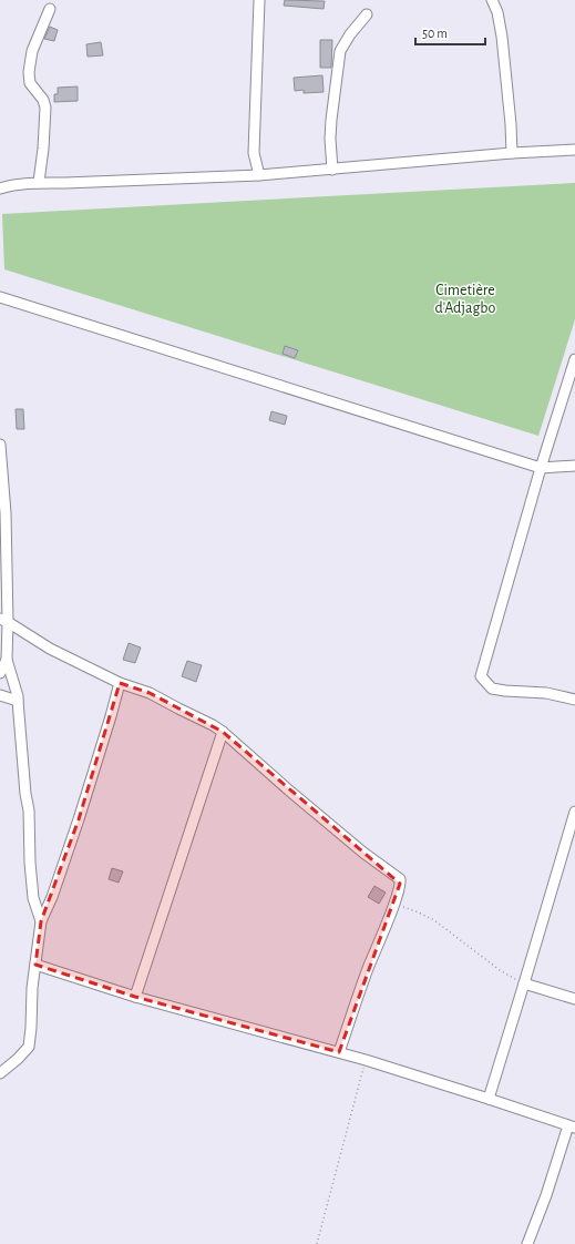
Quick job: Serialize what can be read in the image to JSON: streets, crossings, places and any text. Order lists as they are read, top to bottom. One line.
{"parks":["Cimetière d'Adjagbo"],"scale_bar":"50 m"}
